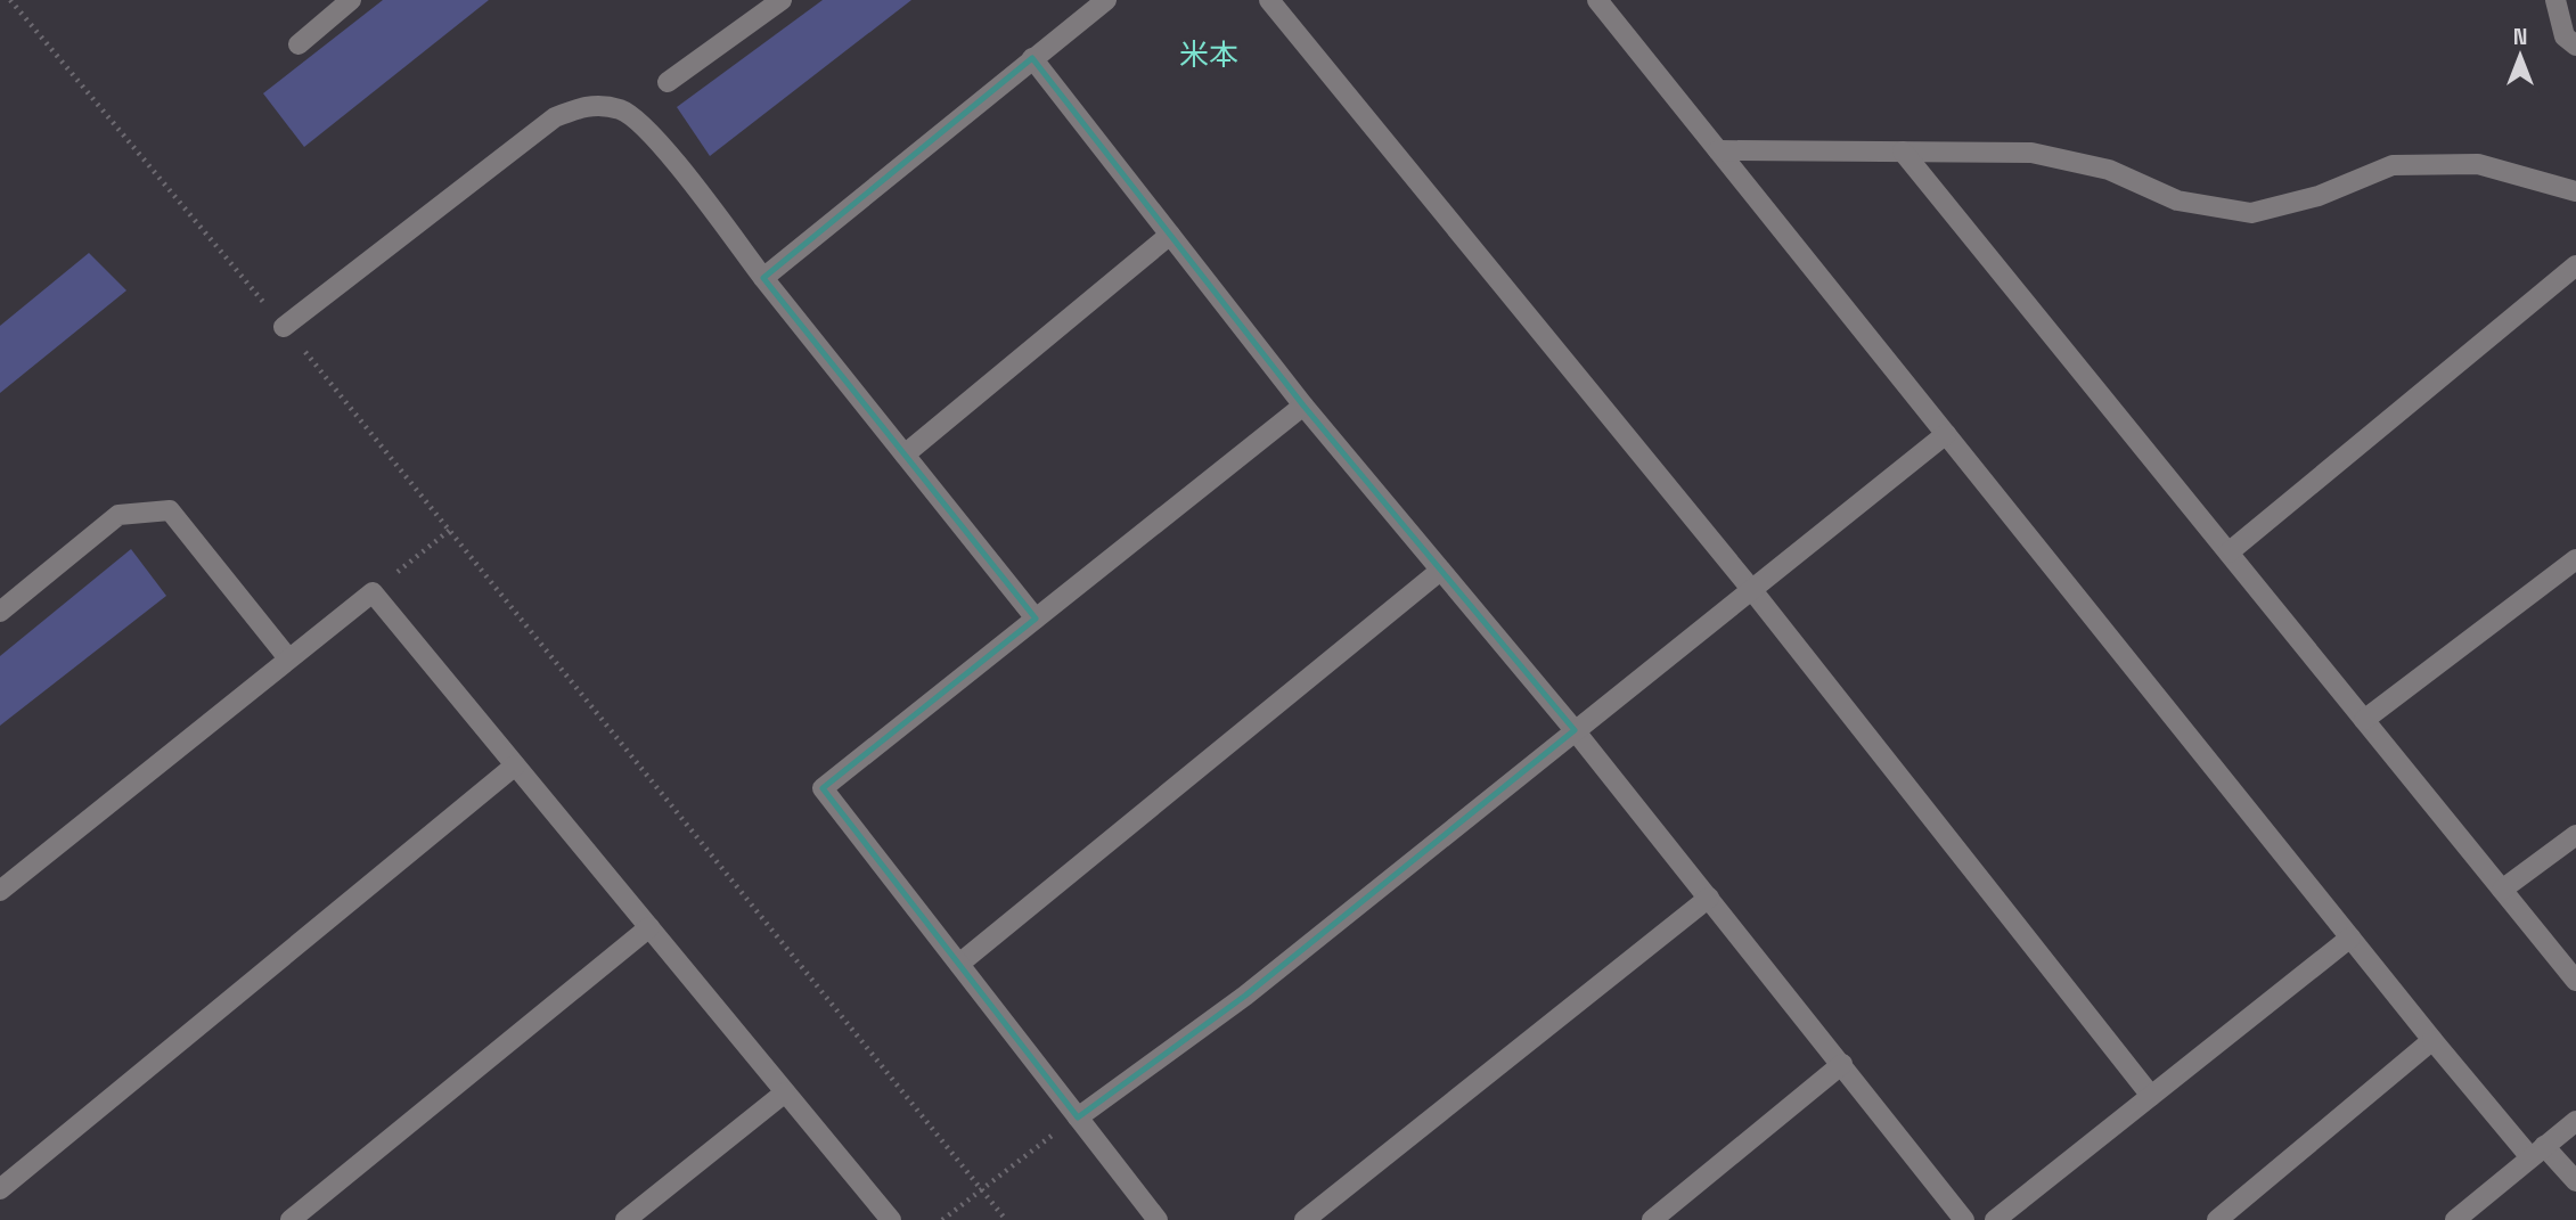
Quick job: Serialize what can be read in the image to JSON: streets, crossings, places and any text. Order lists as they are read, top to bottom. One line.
{"districts":["米本"],"north":"top"}
